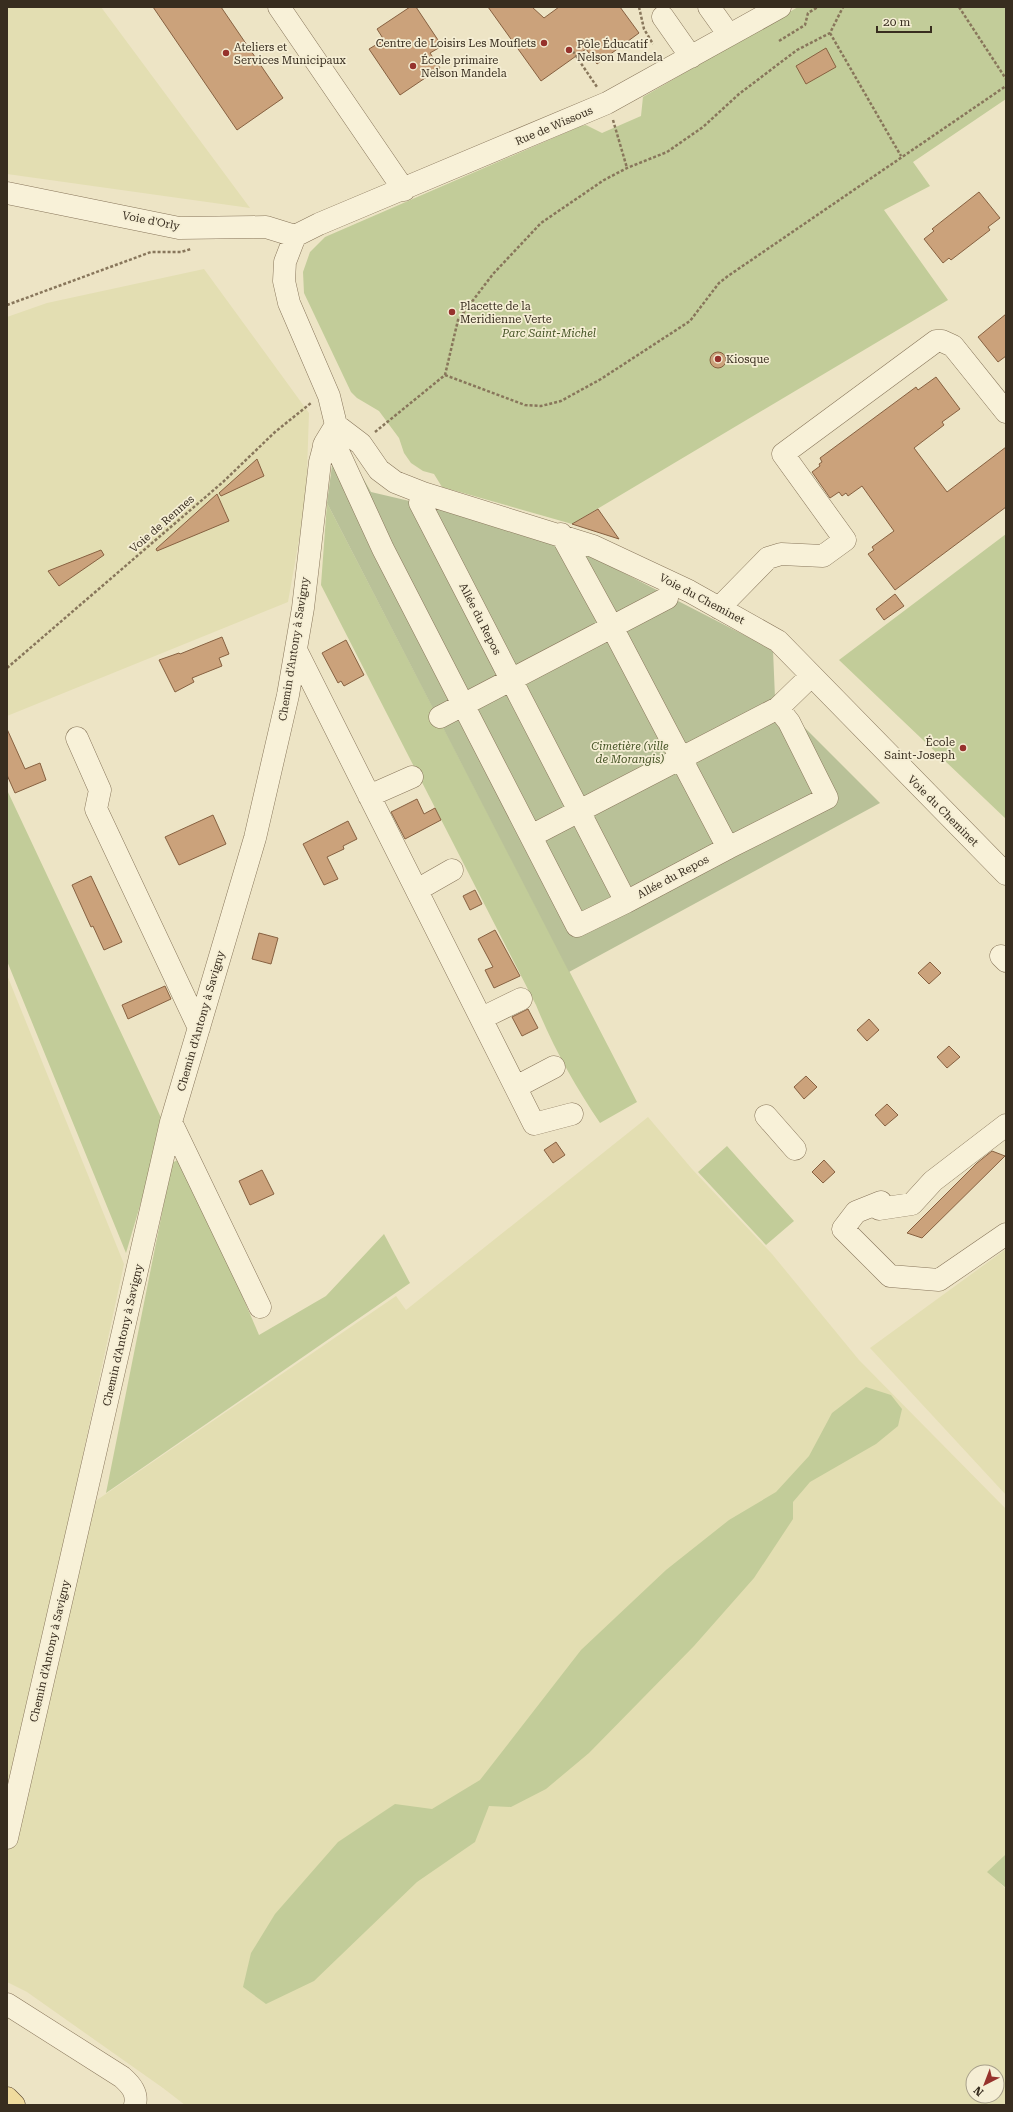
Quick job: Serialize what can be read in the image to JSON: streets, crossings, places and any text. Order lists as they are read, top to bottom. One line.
{"streets":{"street":["Rue de Wissous","Voie d'Orly","Voie du Cheminet","Allée du Repos","Chemin d'Antony à Savigny"],"path":["Voie de Rennes"]},"crossings":[["Rue de Wissous","Voie d'Orly"],["Voie du Cheminet","Allée du Repos"],["Voie du Cheminet","Chemin d'Antony à Savigny"]],"parks":["Parc Saint-Michel","Cimetière (ville de Morangis)"],"places":["Centre de Loisirs Les Mouflets","Pôle Éducatif Nelson Mandela","Ateliers et Services Municipaux","École primaire Nelson Mandela","Placette de la Meridienne Verte","Kiosque","École Saint-Joseph"],"scale_bar":"20 m","north":"bottom left"}
